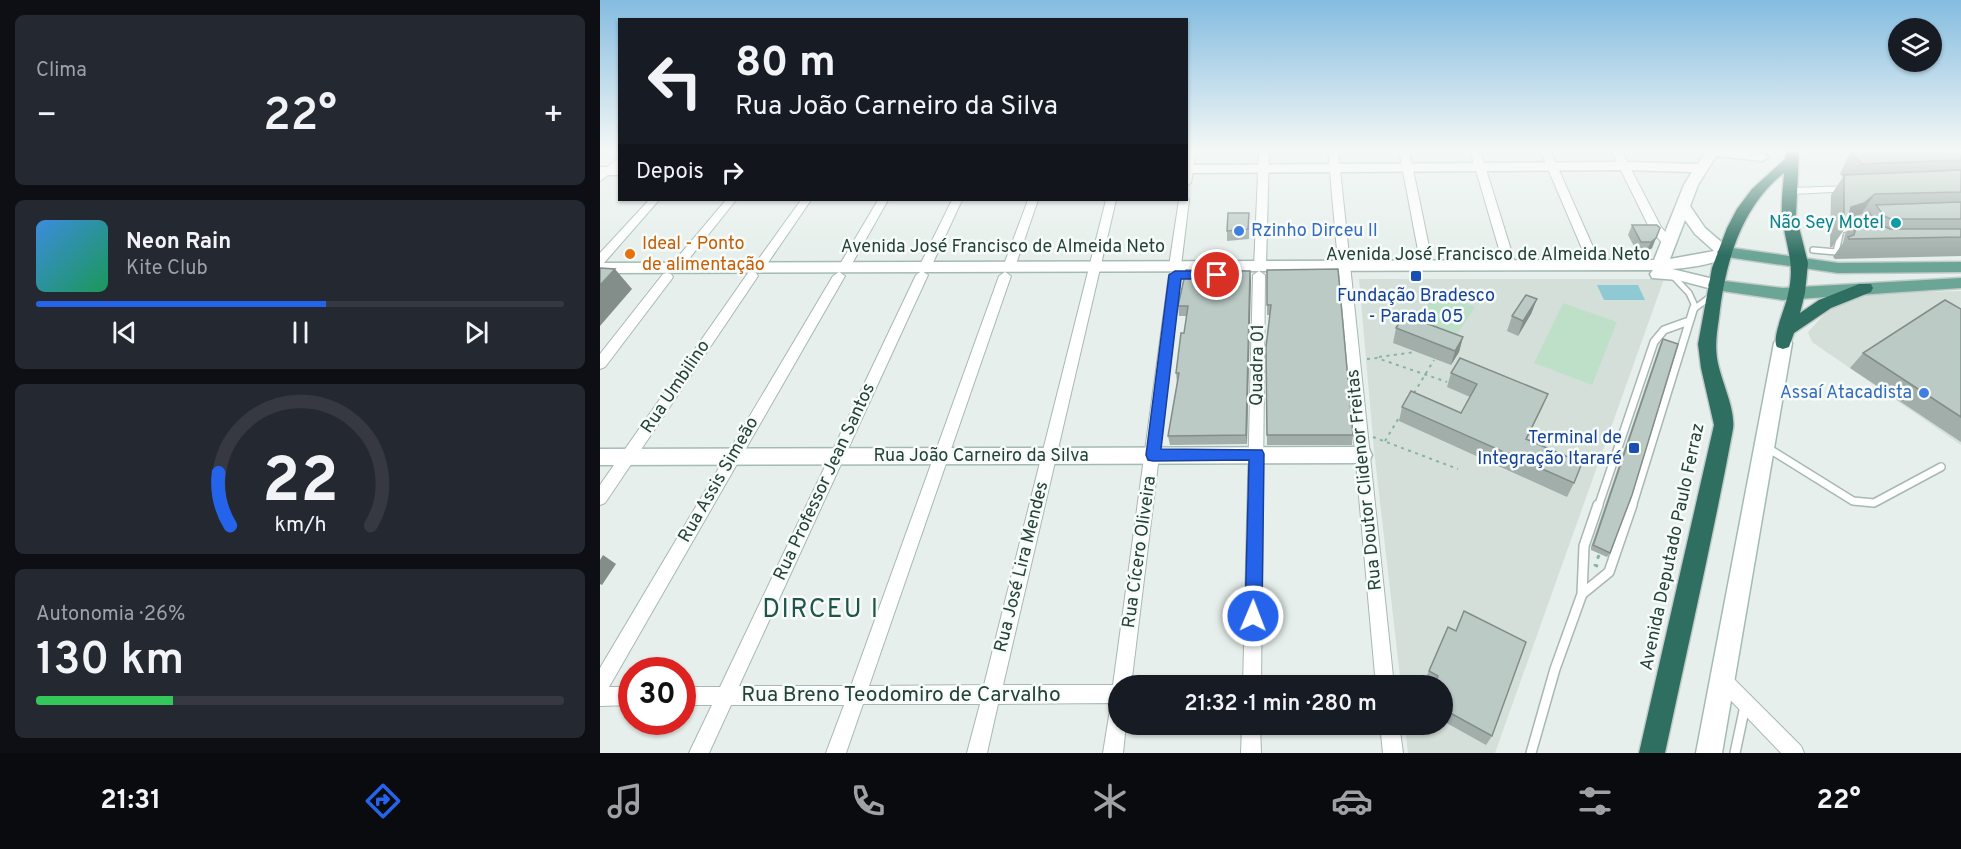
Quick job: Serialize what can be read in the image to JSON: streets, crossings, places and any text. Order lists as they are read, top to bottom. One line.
{"streets":{"highway":["Avenida Deputado Paulo Ferraz"],"main road":["Avenida José Francisco de Almeida Neto","Rua João Carneiro da Silva"],"street":["Quadra 01","Rua Umbilino","Rua Assis Simeão","Rua Doutor Clidenor Freitas","Rua Professor Jean Santos","Rua Cícero Oliveira","Rua José Lira Mendes","Rua Breno Teodomiro de Carvalho"]},"crossings":[["Avenida José Francisco de Almeida Neto","Quadra 01"],["Avenida José Francisco de Almeida Neto","Rua Umbilino"],["Avenida José Francisco de Almeida Neto","Rua Assis Simeão"],["Avenida José Francisco de Almeida Neto","Rua Doutor Clidenor Freitas"],["Avenida José Francisco de Almeida Neto","Rua Professor Jean Santos"],["Avenida José Francisco de Almeida Neto","Avenida Deputado Paulo Ferraz"],["Avenida José Francisco de Almeida Neto","Rua Cícero Oliveira"],["Avenida José Francisco de Almeida Neto","Rua José Lira Mendes"],["Quadra 01","Rua João Carneiro da Silva"],["Rua Umbilino","Rua João Carneiro da Silva"],["Rua João Carneiro da Silva","Rua Assis Simeão"],["Rua João Carneiro da Silva","Rua Doutor Clidenor Freitas"],["Rua João Carneiro da Silva","Rua Professor Jean Santos"],["Rua João Carneiro da Silva","Rua Cícero Oliveira"],["Rua João Carneiro da Silva","Rua José Lira Mendes"],["Rua Professor Jean Santos","Rua Breno Teodomiro de Carvalho"],["Rua José Lira Mendes","Rua Breno Teodomiro de Carvalho"]],"districts":["DIRCEU I"],"places":{"other":["Não Sey Motel","Rzinho Dirceu II","Ideal - Ponto de alimentação","Assaí Atacadista"],"transit":["Fundação Bradesco - Parada 05","Terminal de Integração Itararé"]},"page":{"tile":["Clima",["Autonomia · 26%","130 km"]],"turn":["80 m","Rua João Carneiro da Silva"],"heat":["−","22°","+"],"then":"Depois","song":["Neon Rain","Kite Club"],"limit":"30","trip":"21:32 · 1 min · 280 m","tabs":["21:31","22°"],"gauge":["22","km/h"]}}
